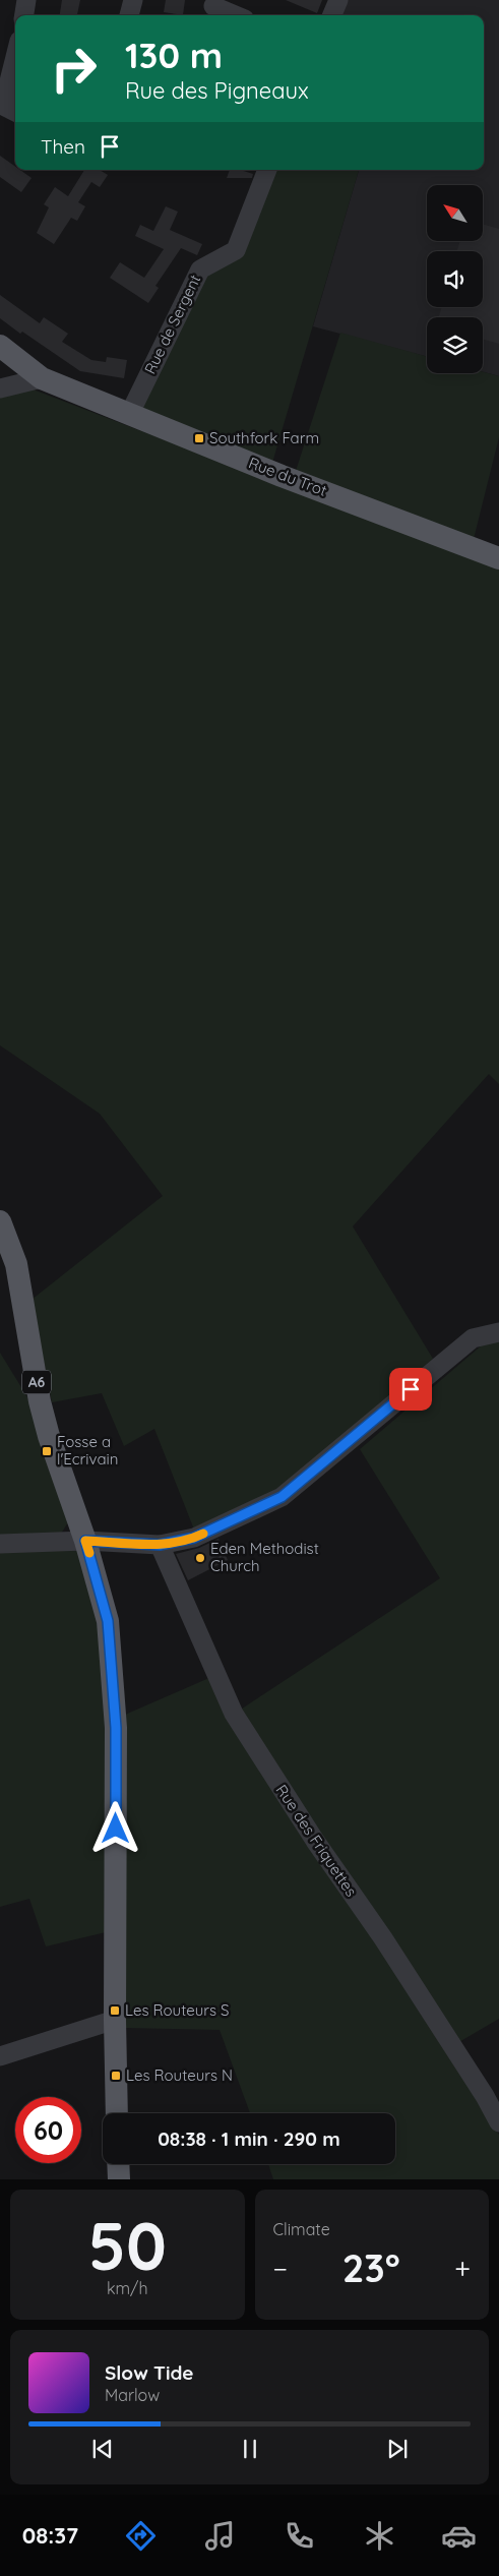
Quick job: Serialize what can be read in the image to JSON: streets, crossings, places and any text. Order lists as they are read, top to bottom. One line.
{"streets":{"main road":["Rue du Trot","A6"],"street":["Rue de Sergent","Rue des Friquettes"]},"crossings":[["Rue de Sergent","Rue du Trot"]],"places":{"transit":["Southfork Farm","Fosse a l'Ecrivain","Les Routeurs S","Les Routeurs N"],"other":["Eden Methodist Church"]},"north":"top left","page":{"turn":["130 m","Rue des Pigneaux"],"then":"Then","limit":"60","trip":"08:38 · 1 min · 290 m","tile":[["50","km/h"],"Climate"],"heat":["−","23°","+"],"song":["Slow Tide","Marlow"],"tabs":"08:37"}}
